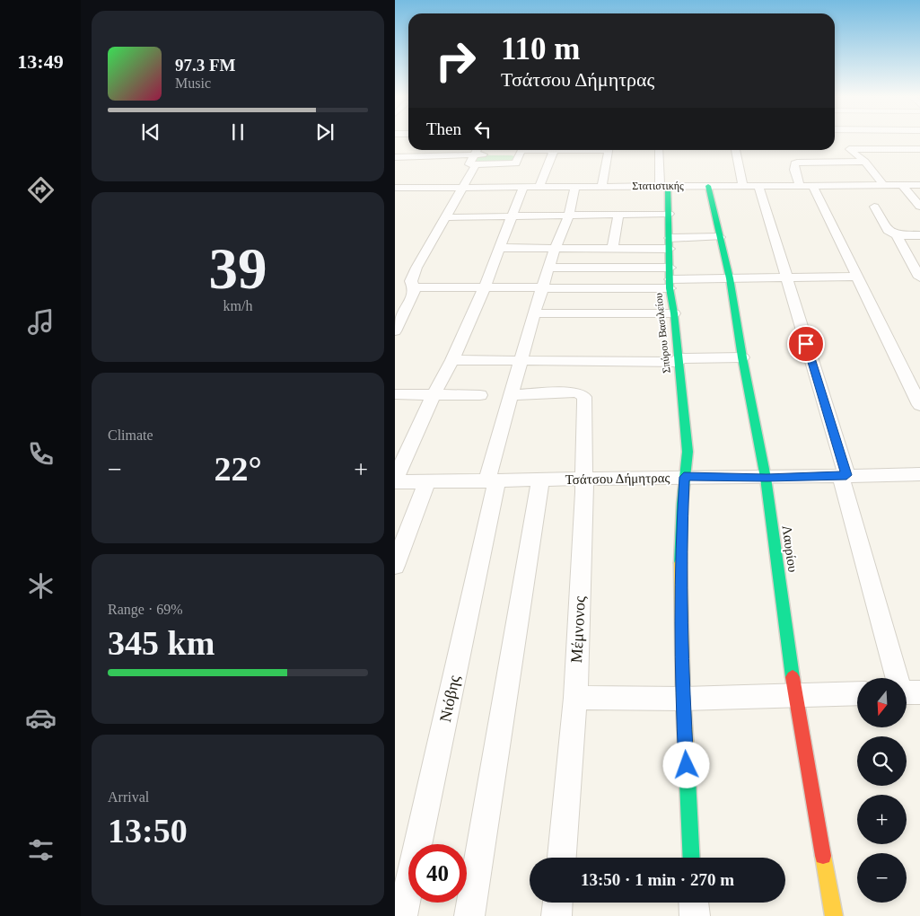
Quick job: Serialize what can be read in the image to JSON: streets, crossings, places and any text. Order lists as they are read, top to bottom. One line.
{"streets":{"street":["Στατιστικής","Σπύρου Βασιλείου","Τσάτσου Δήμητρας","Λαυρίου","Μέμνονος","Νιόβης"]},"crossings":[["Στατιστικής","Σπύρου Βασιλείου"],["Στατιστικής","Λαυρίου"],["Σπύρου Βασιλείου","Τσάτσου Δήμητρας"],["Τσάτσου Δήμητρας","Λαυρίου"],["Τσάτσου Δήμητρας","Μέμνονος"],["Τσάτσου Δήμητρας","Νιόβης"]],"north":"bottom","page":{"tabs":"13:49","turn":["110 m","Τσάτσου Δήμητρας"],"song":["97.3 FM","Music"],"then":"Then","tile":[["39","km/h"],"Climate",["Range · 69%","345 km"],["Arrival","13:50"]],"heat":["−","22°","+"],"map_buttons":["+","−"],"limit":"40","trip":"13:50 · 1 min · 270 m"}}
